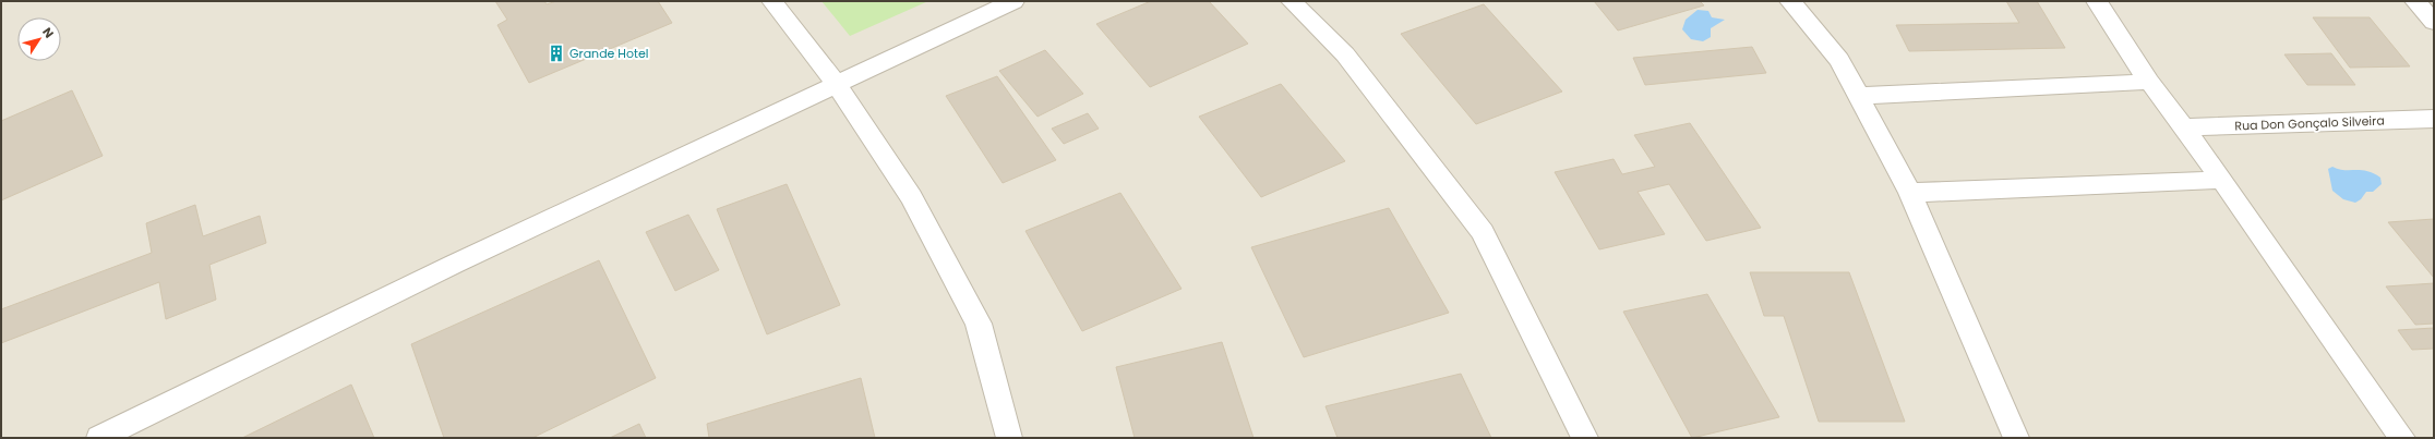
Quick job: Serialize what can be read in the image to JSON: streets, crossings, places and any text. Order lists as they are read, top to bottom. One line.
{"streets":{"street":["Rua Don Gonçalo Silveira"]},"places":{"building":["Grande Hotel"]},"north":"top right"}
